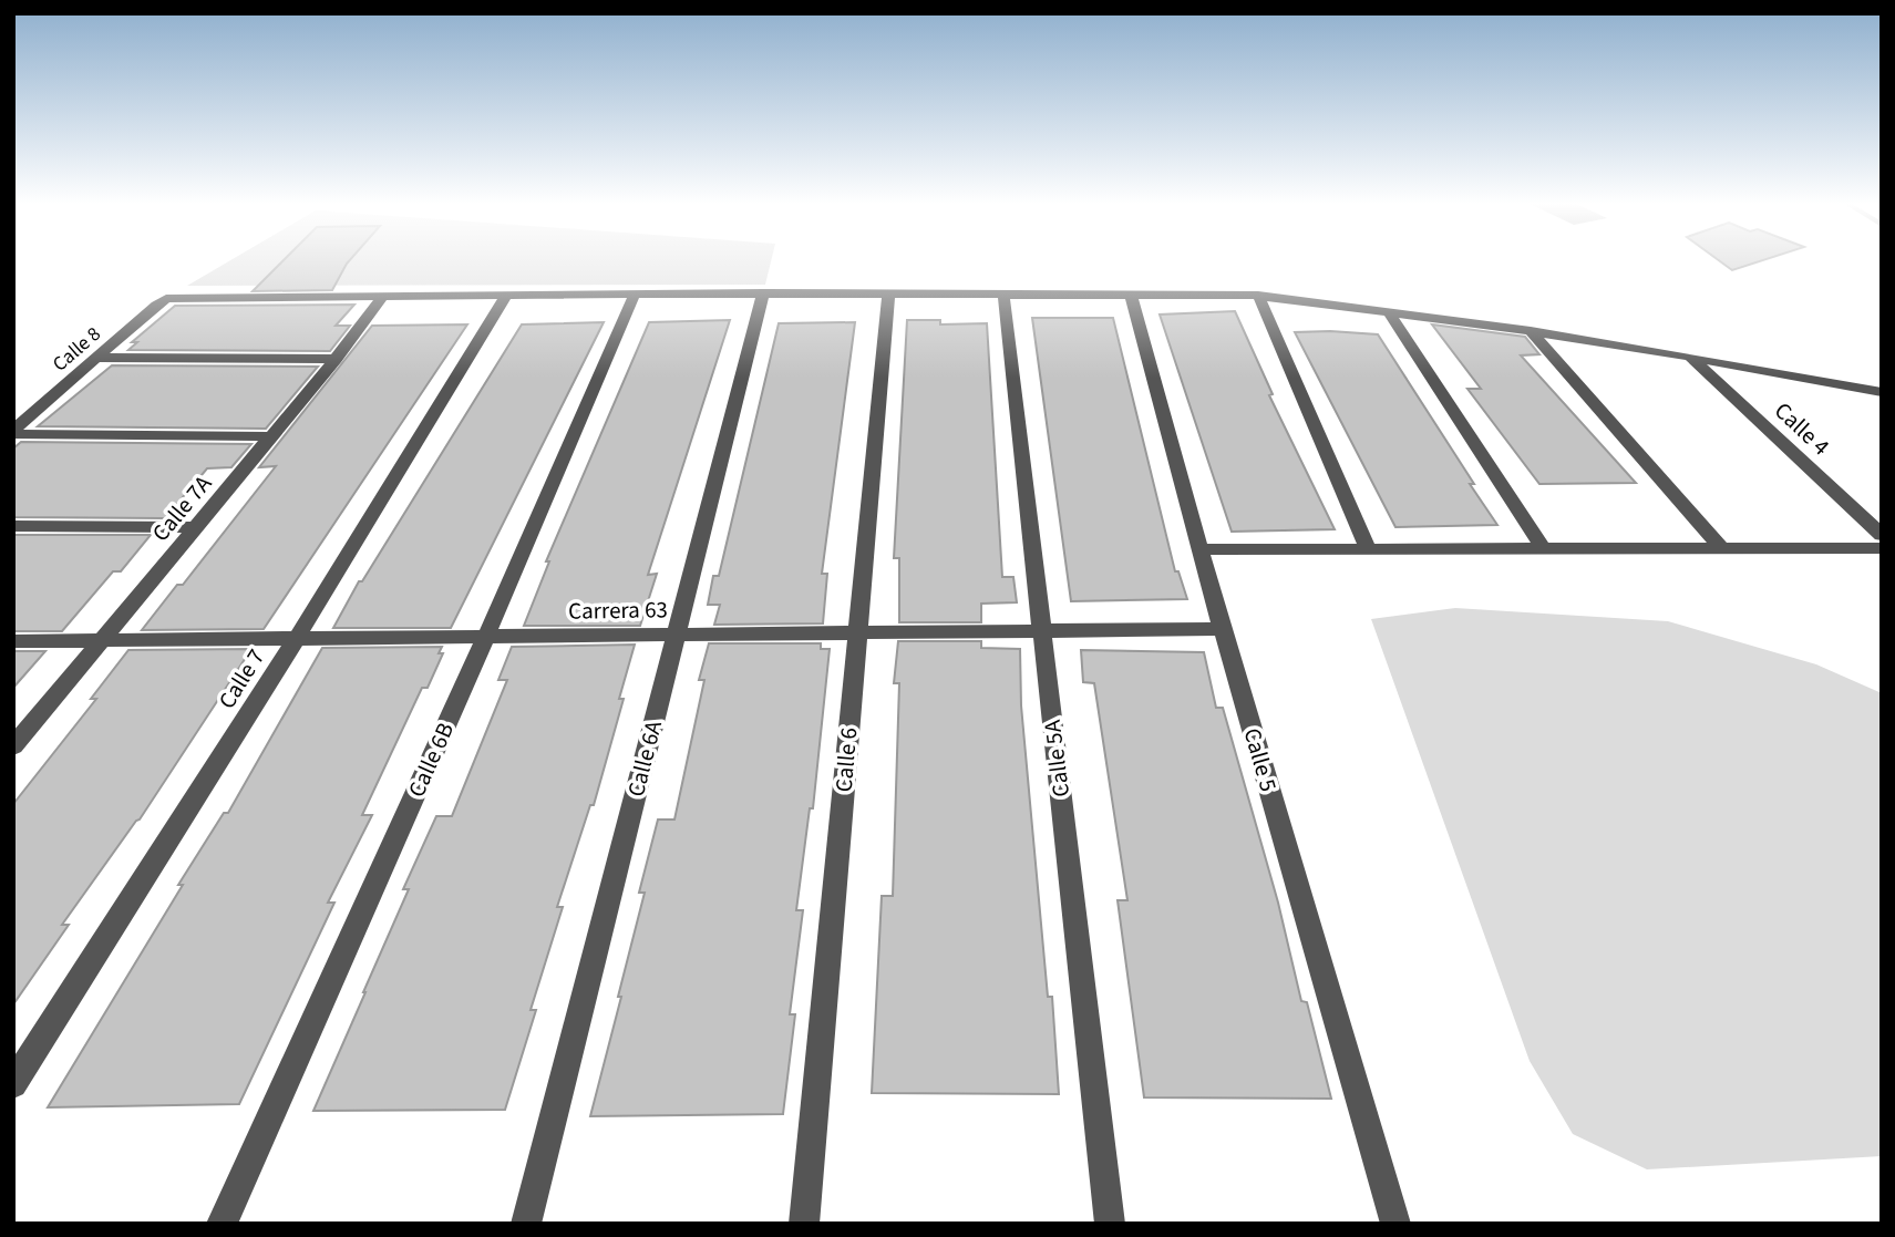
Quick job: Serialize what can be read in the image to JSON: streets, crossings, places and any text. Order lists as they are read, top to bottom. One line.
{"streets":{"street":["Calle 8","Calle 4","Calle 7A","Carrera 63","Calle 7","Calle 6A","Calle 5A","Calle 6B","Calle 6","Calle 5"]},"crossings":[["Calle 8","Calle 7A"],["Calle 7A","Carrera 63"],["Carrera 63","Calle 7"],["Carrera 63","Calle 6A"],["Carrera 63","Calle 5A"],["Carrera 63","Calle 6B"],["Carrera 63","Calle 6"],["Carrera 63","Calle 5"]]}
